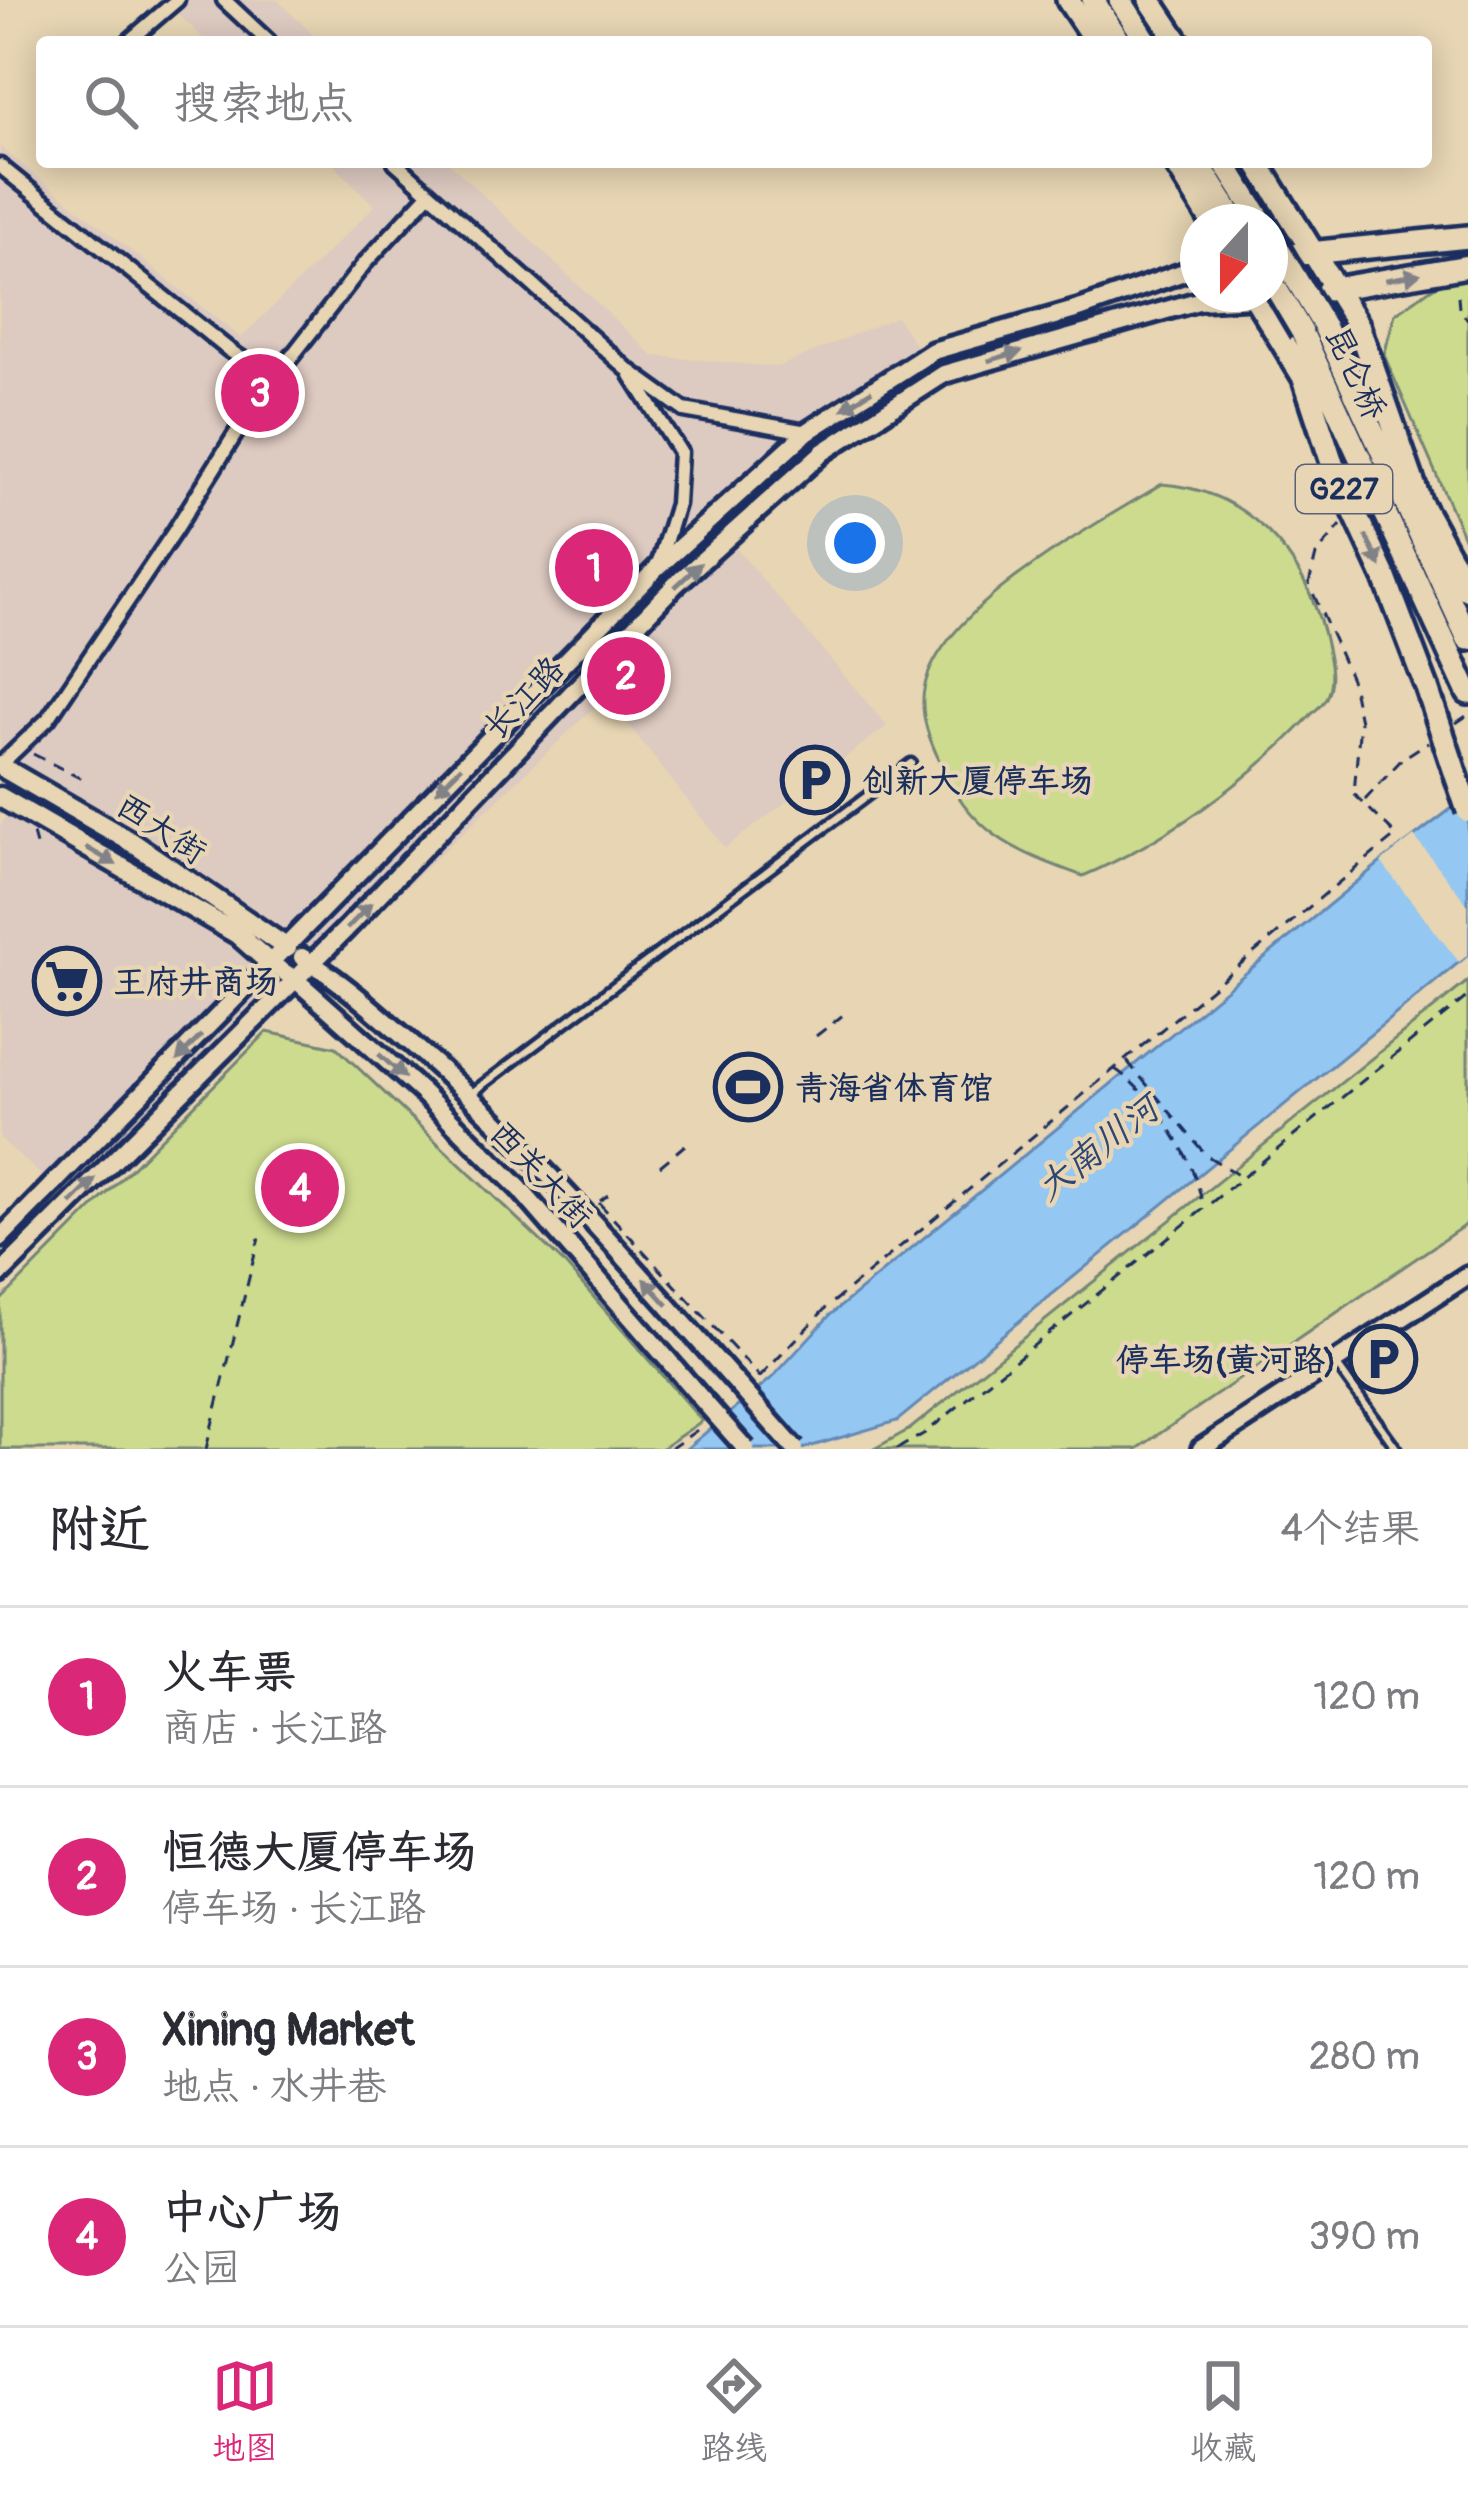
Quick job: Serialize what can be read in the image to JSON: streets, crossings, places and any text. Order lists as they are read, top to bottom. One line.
{"streets":{"highway":["昆仑桥","G227"],"main road":["长江路","西大街","西关大街"]},"crossings":[["长江路","西大街"],["长江路","西关大街"],["西大街","西关大街"]],"water":["大南川河"],"places":{"parking":["创新大厦停车场","停车场(黄河路)"],"supermarket":["王府井商场"],"sports":["青海省体育馆"]},"north":"bottom","page":{"search":"搜索地点","pins":["3","1","2","4"],"heading":["附近","4个结果"],"list":[{"mark":"1","name":"火车票","note":"商店 · 长江路","value":"120 m"},{"mark":"2","name":"恒德大厦停车场","note":"停车场 · 长江路","value":"120 m"},{"mark":"3","name":"Xining Market","note":"地点 · 水井巷","value":"280 m"},{"mark":"4","name":"中心广场","note":"公园","value":"390 m"}],"nav":["地图","路线","收藏"]}}
